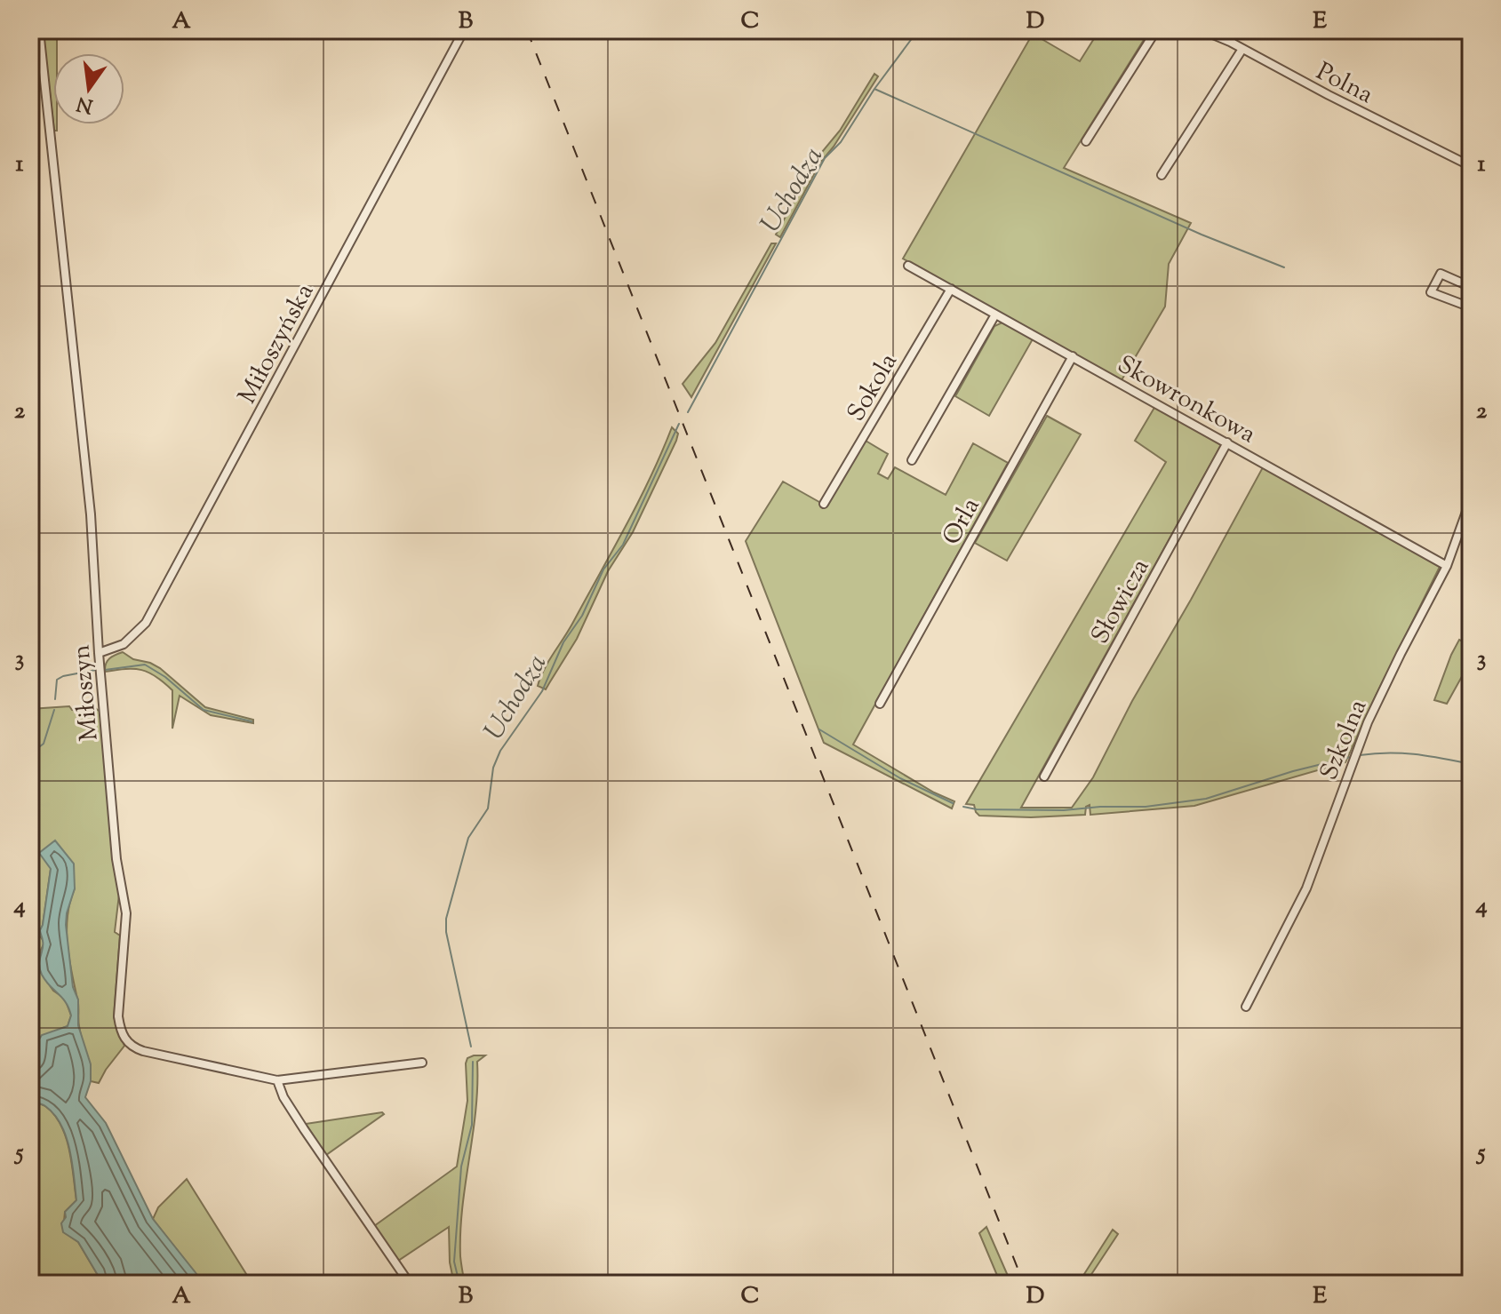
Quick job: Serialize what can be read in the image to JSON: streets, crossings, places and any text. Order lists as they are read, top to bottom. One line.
{"streets":{"street":["Polna","Miłoszyńska","Sokola","Skowronkowa","Orla","Słowicza","Miłoszyn","Szkolna"]},"crossings":[["Miłoszyńska","Miłoszyn"],["Sokola","Skowronkowa"],["Skowronkowa","Orla"],["Skowronkowa","Słowicza"],["Skowronkowa","Szkolna"]],"water":["Uchodza"],"north":"bottom","grid":{"columns":["A","B","C","D","E"],"rows":["1","2","3","4","5"]}}
